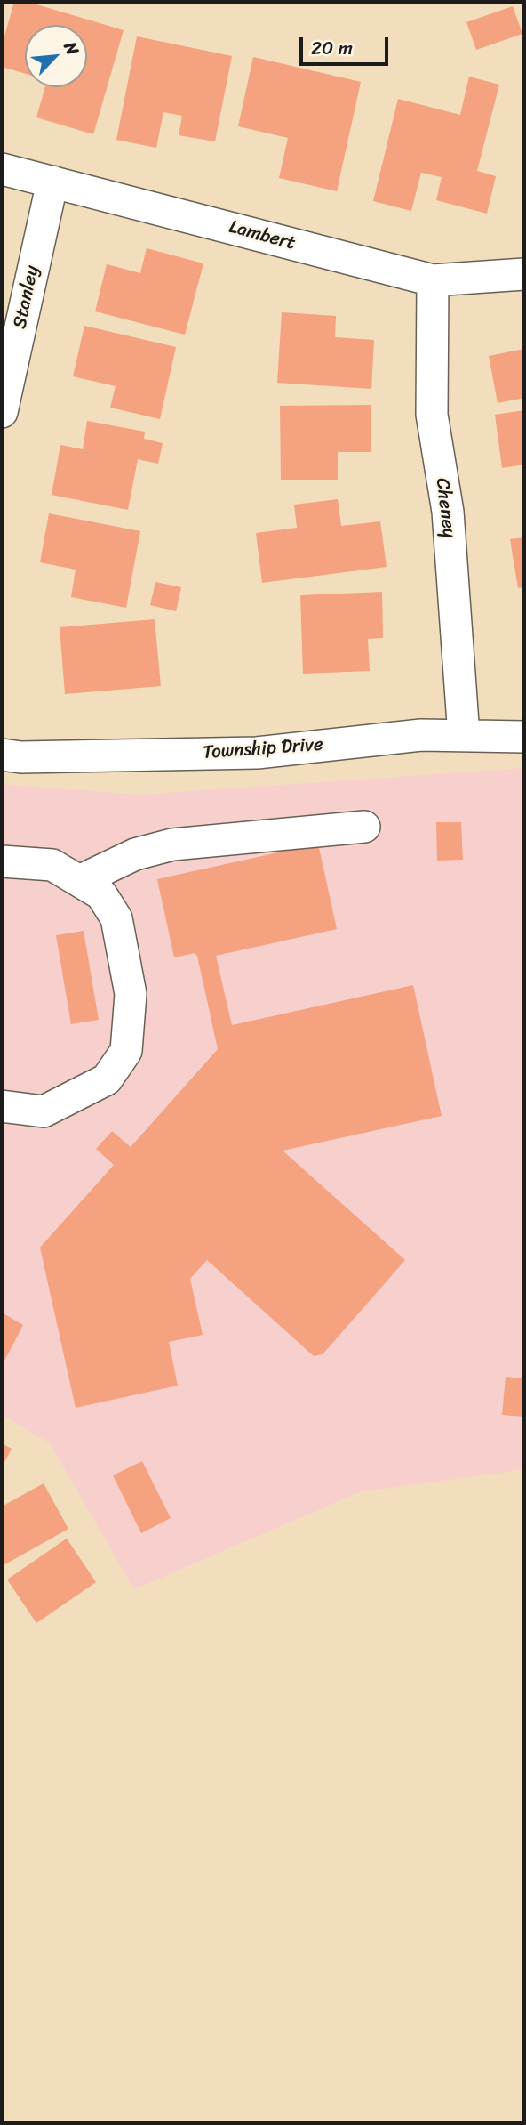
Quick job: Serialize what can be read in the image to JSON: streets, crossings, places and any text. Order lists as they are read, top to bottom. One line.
{"streets":{"street":["Lambert","Stanley","Cheney","Township Drive"]},"crossings":[["Lambert","Stanley"],["Lambert","Cheney"],["Cheney","Township Drive"]],"scale_bar":"20 m","north":"top right"}
